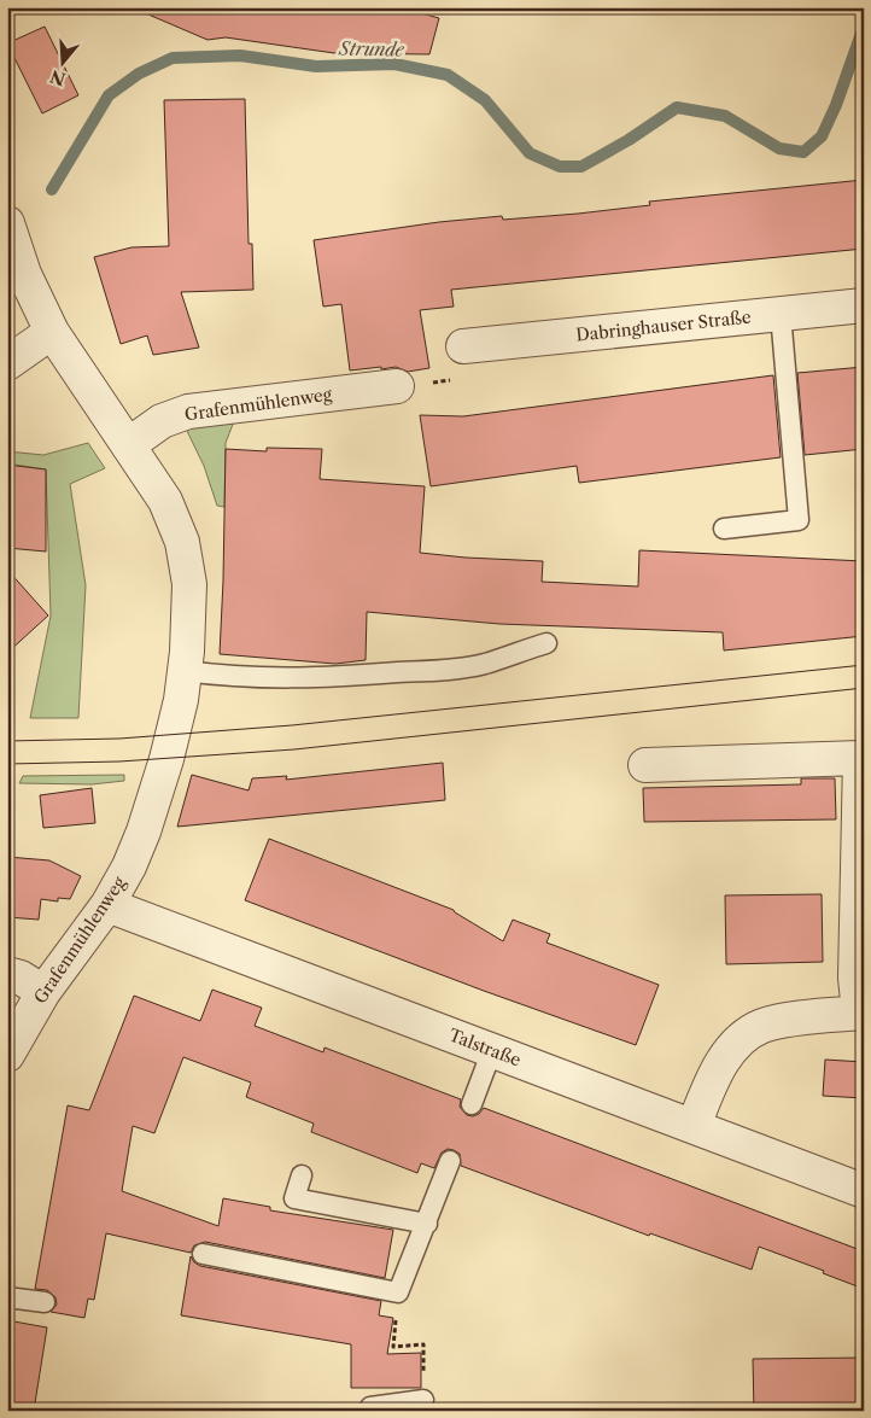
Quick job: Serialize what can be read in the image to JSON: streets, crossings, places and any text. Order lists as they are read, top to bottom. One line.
{"streets":{"street":["Dabringhauser Straße","Grafenmühlenweg","Talstraße"]},"crossings":[["Grafenmühlenweg","Talstraße"]],"water":["Strunde"],"north":"bottom"}
